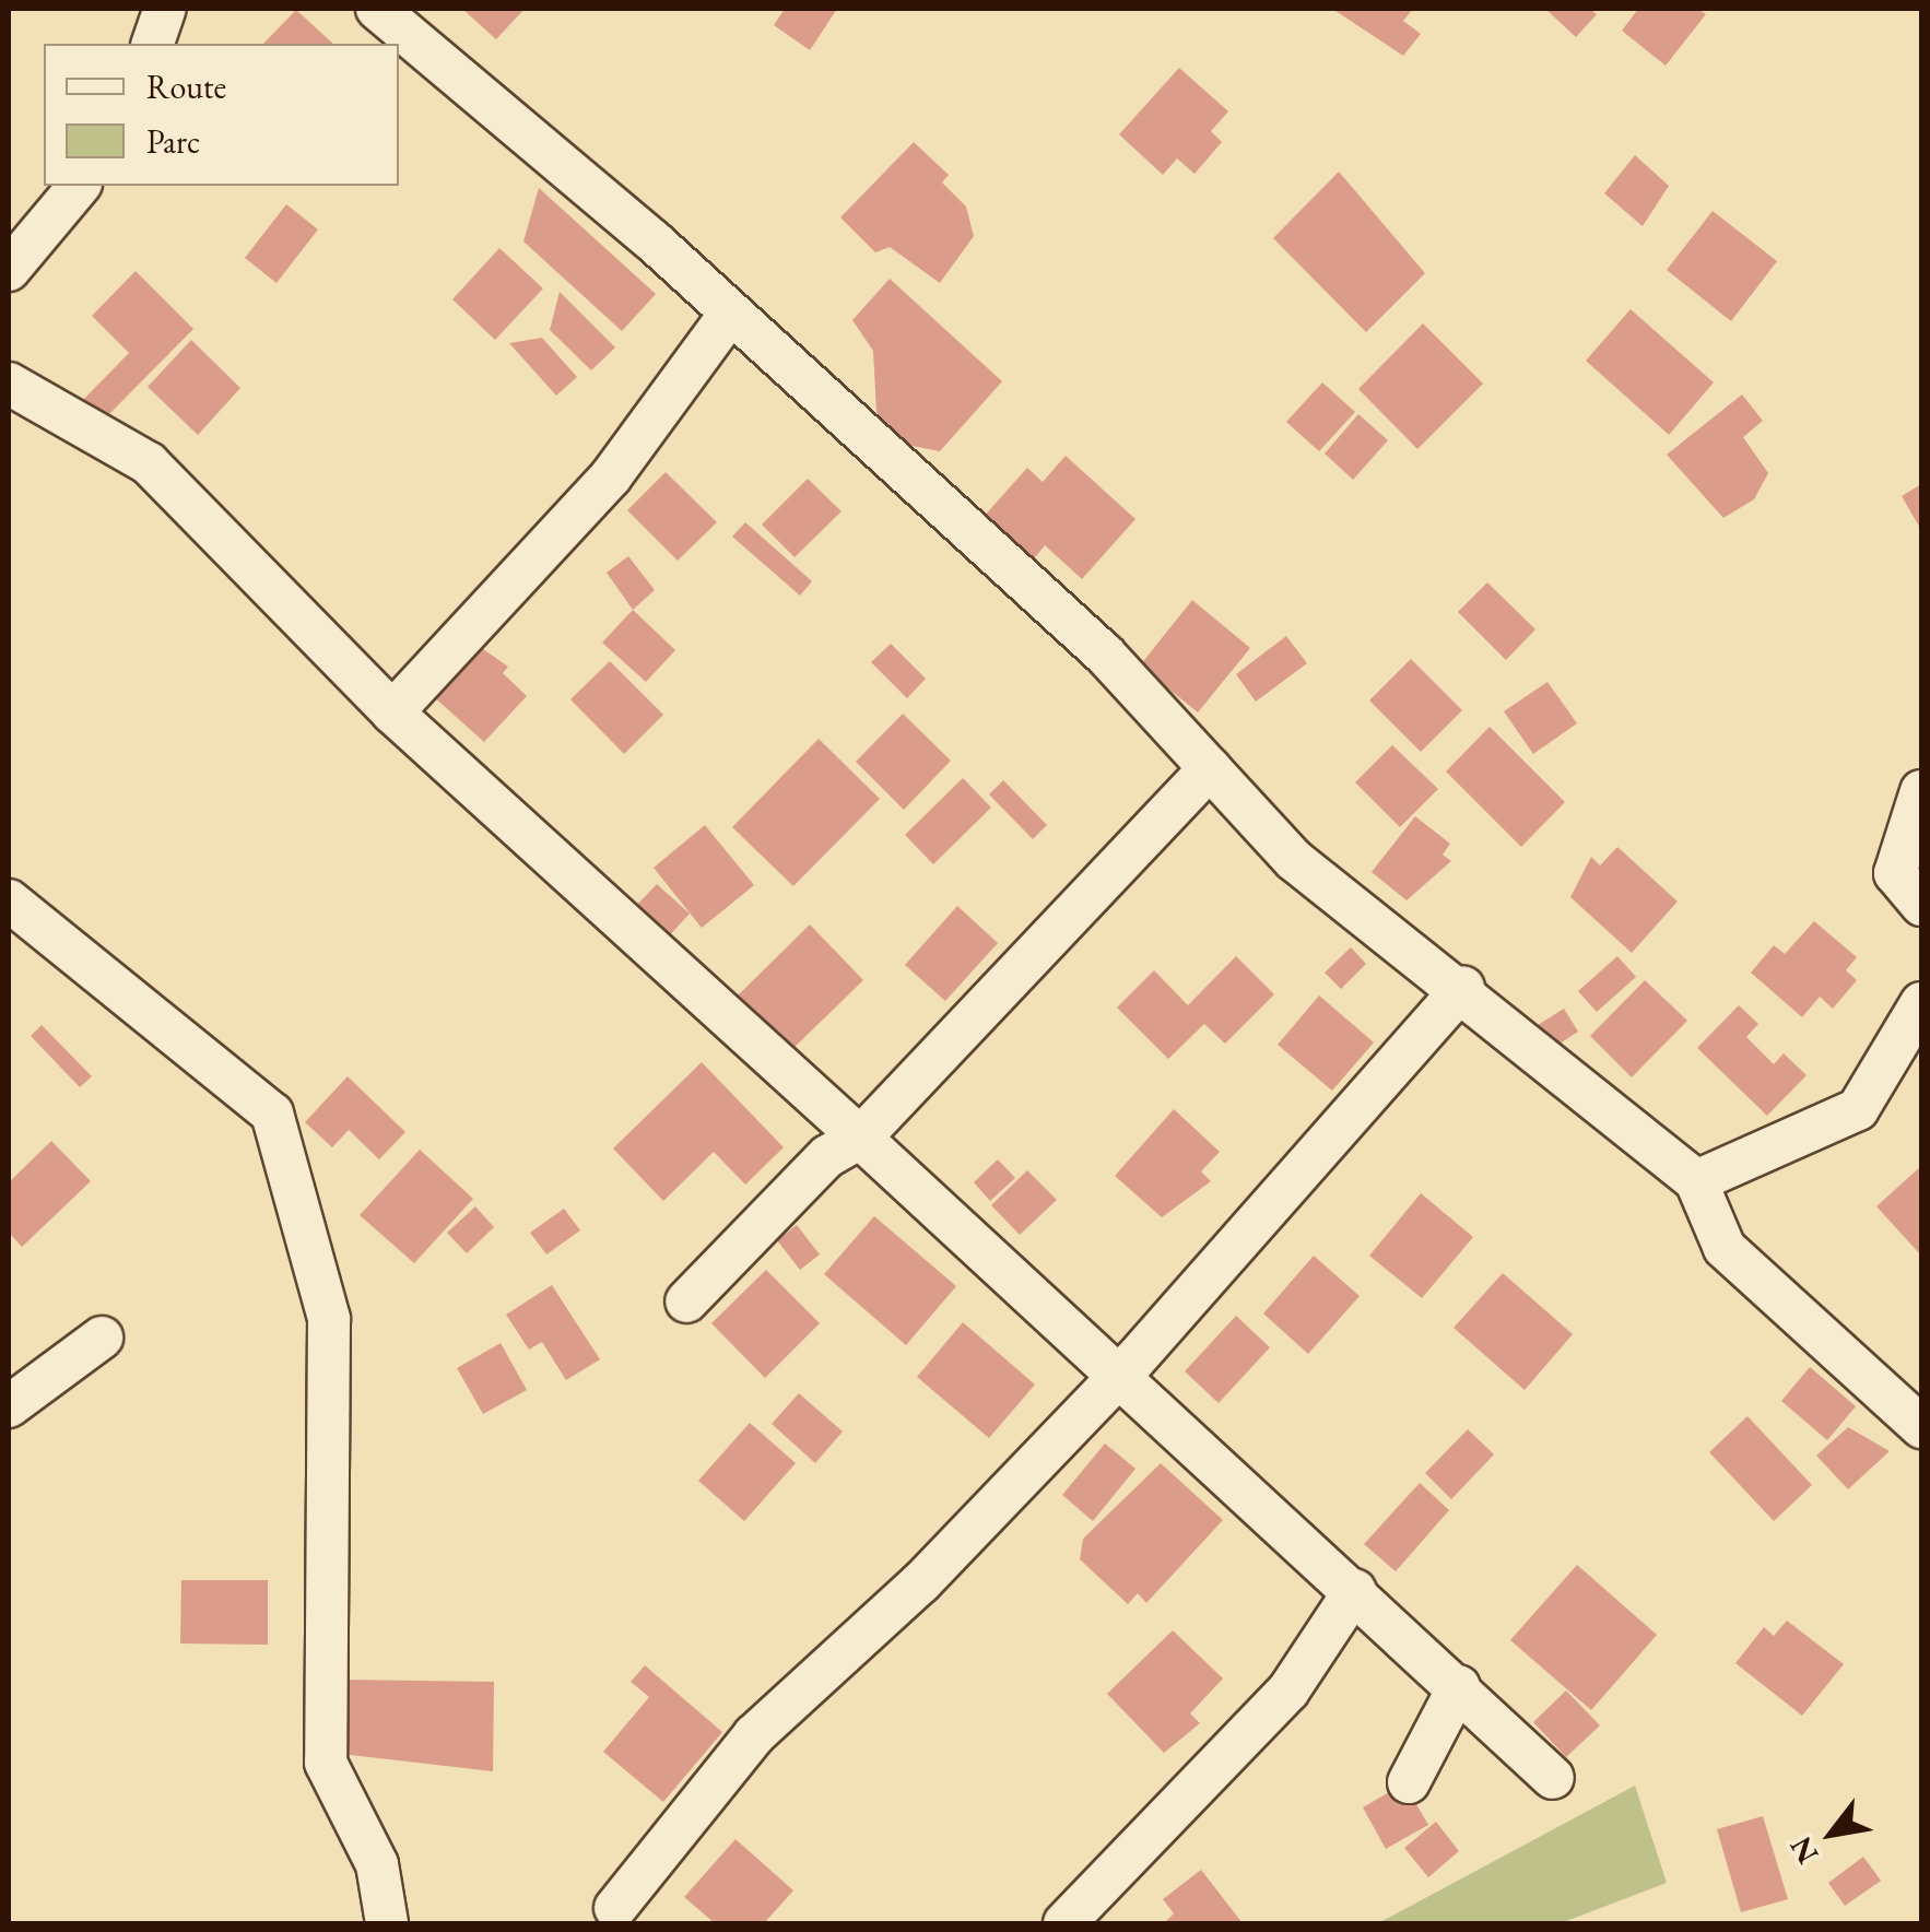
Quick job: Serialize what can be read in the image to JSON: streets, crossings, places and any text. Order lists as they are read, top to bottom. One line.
{"legend":["Route","Parc"],"north":"bottom left"}
